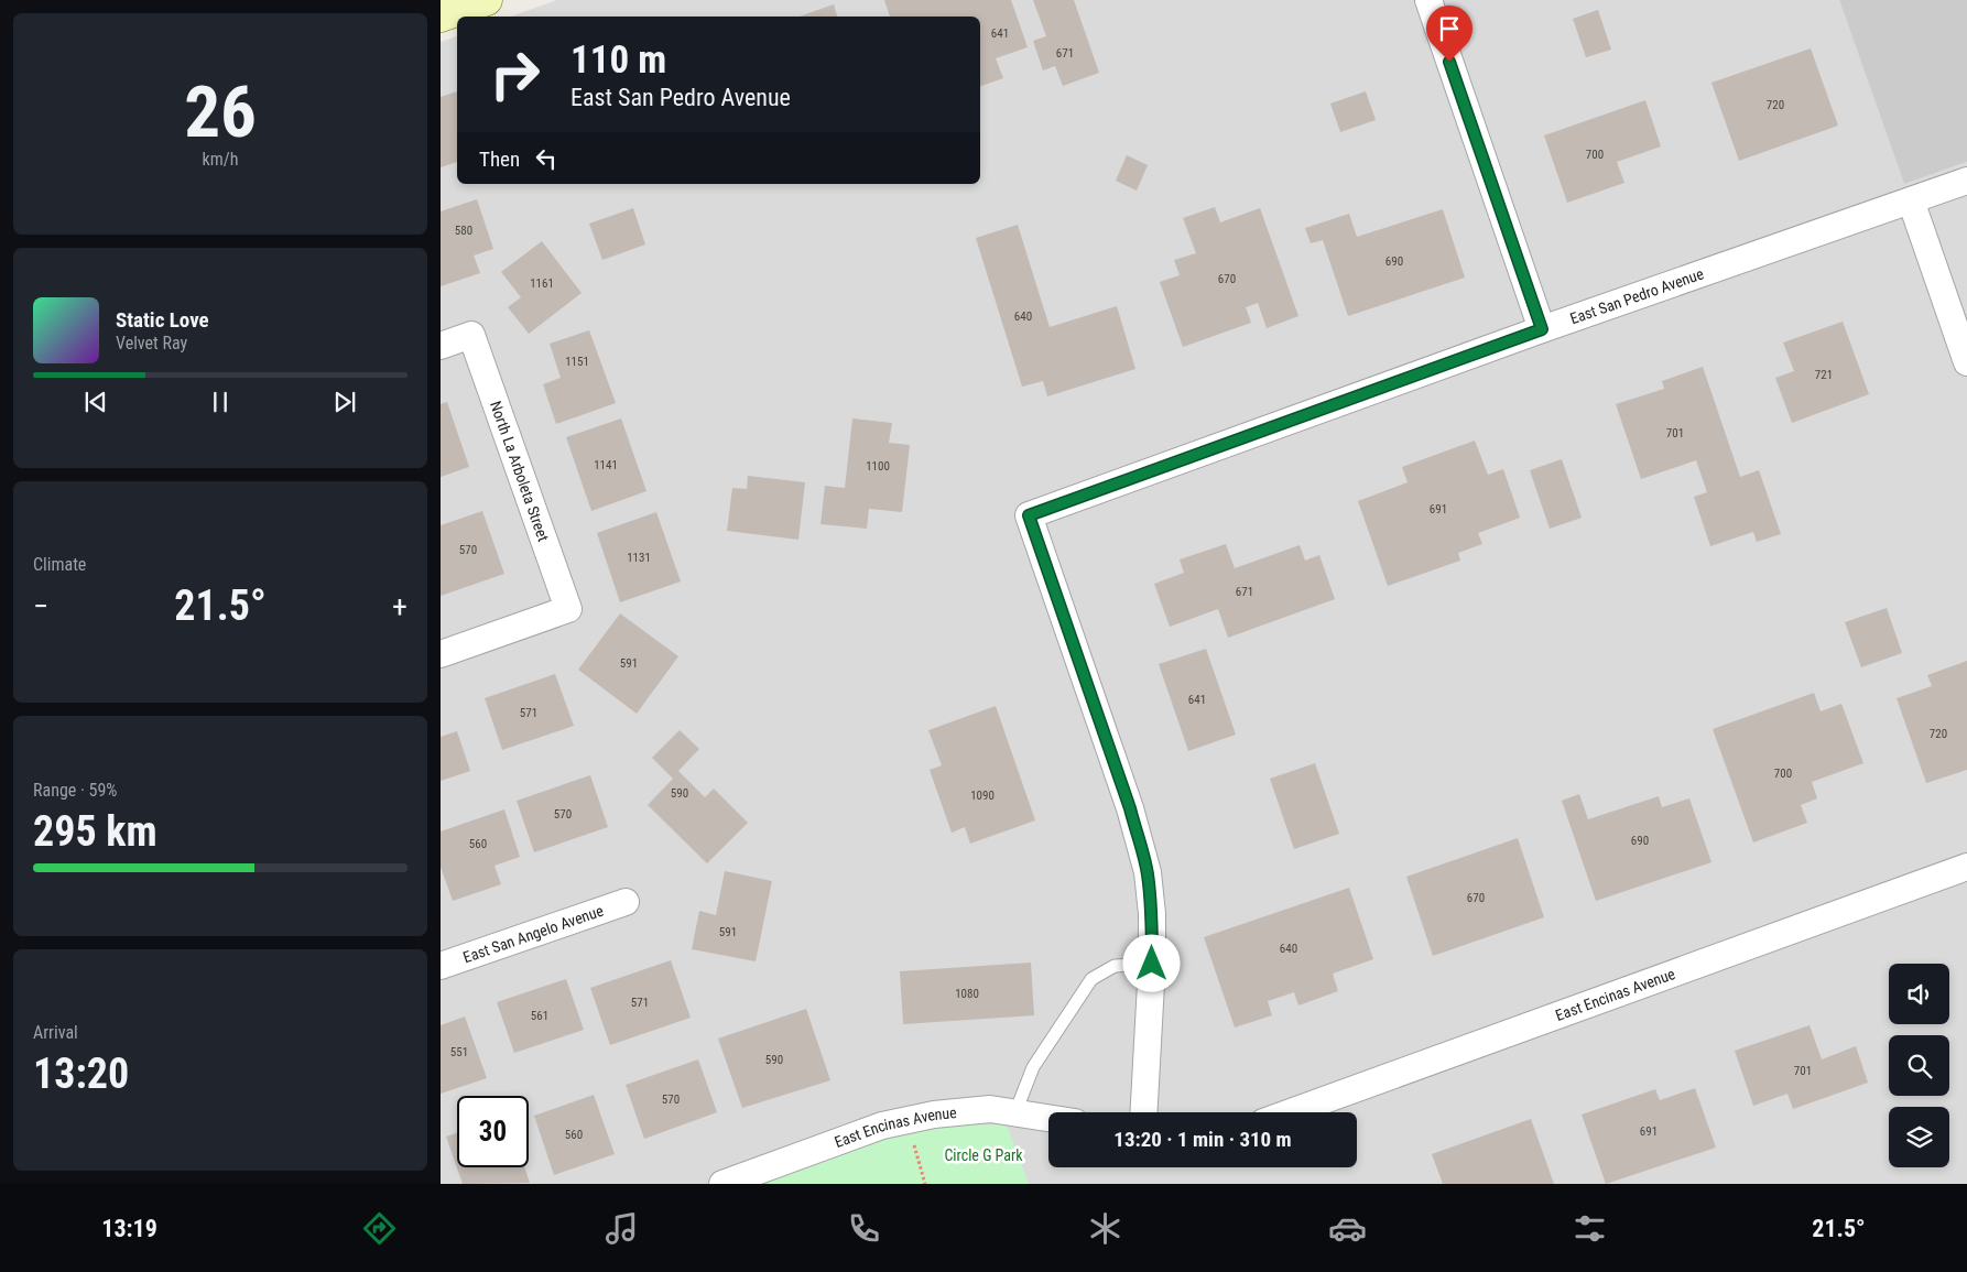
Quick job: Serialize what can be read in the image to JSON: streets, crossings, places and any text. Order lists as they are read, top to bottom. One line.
{"streets":{"street":["East San Pedro Avenue","North La Arboleta Street","East San Angelo Avenue","East Encinas Avenue"]},"parks":["Circle G Park"],"house_numbers":["641","671","720","700","580","690","670","1161","640","1151","721","701","1141","1100","691","570","1131","671","591","641","571","720","700","590","1090","570","690","560","670","591","640","1080","571","561","551","590","701","570","691","560"],"page":{"tile":[["26","km/h"],"Climate",["Range · 59%","295 km"],["Arrival","13:20"]],"turn":["110 m","East San Pedro Avenue"],"then":"Then","song":["Static Love","Velvet Ray"],"heat":["−","21.5°","+"],"limit":"30","trip":"13:20 · 1 min · 310 m","tabs":["13:19","21.5°"]}}
